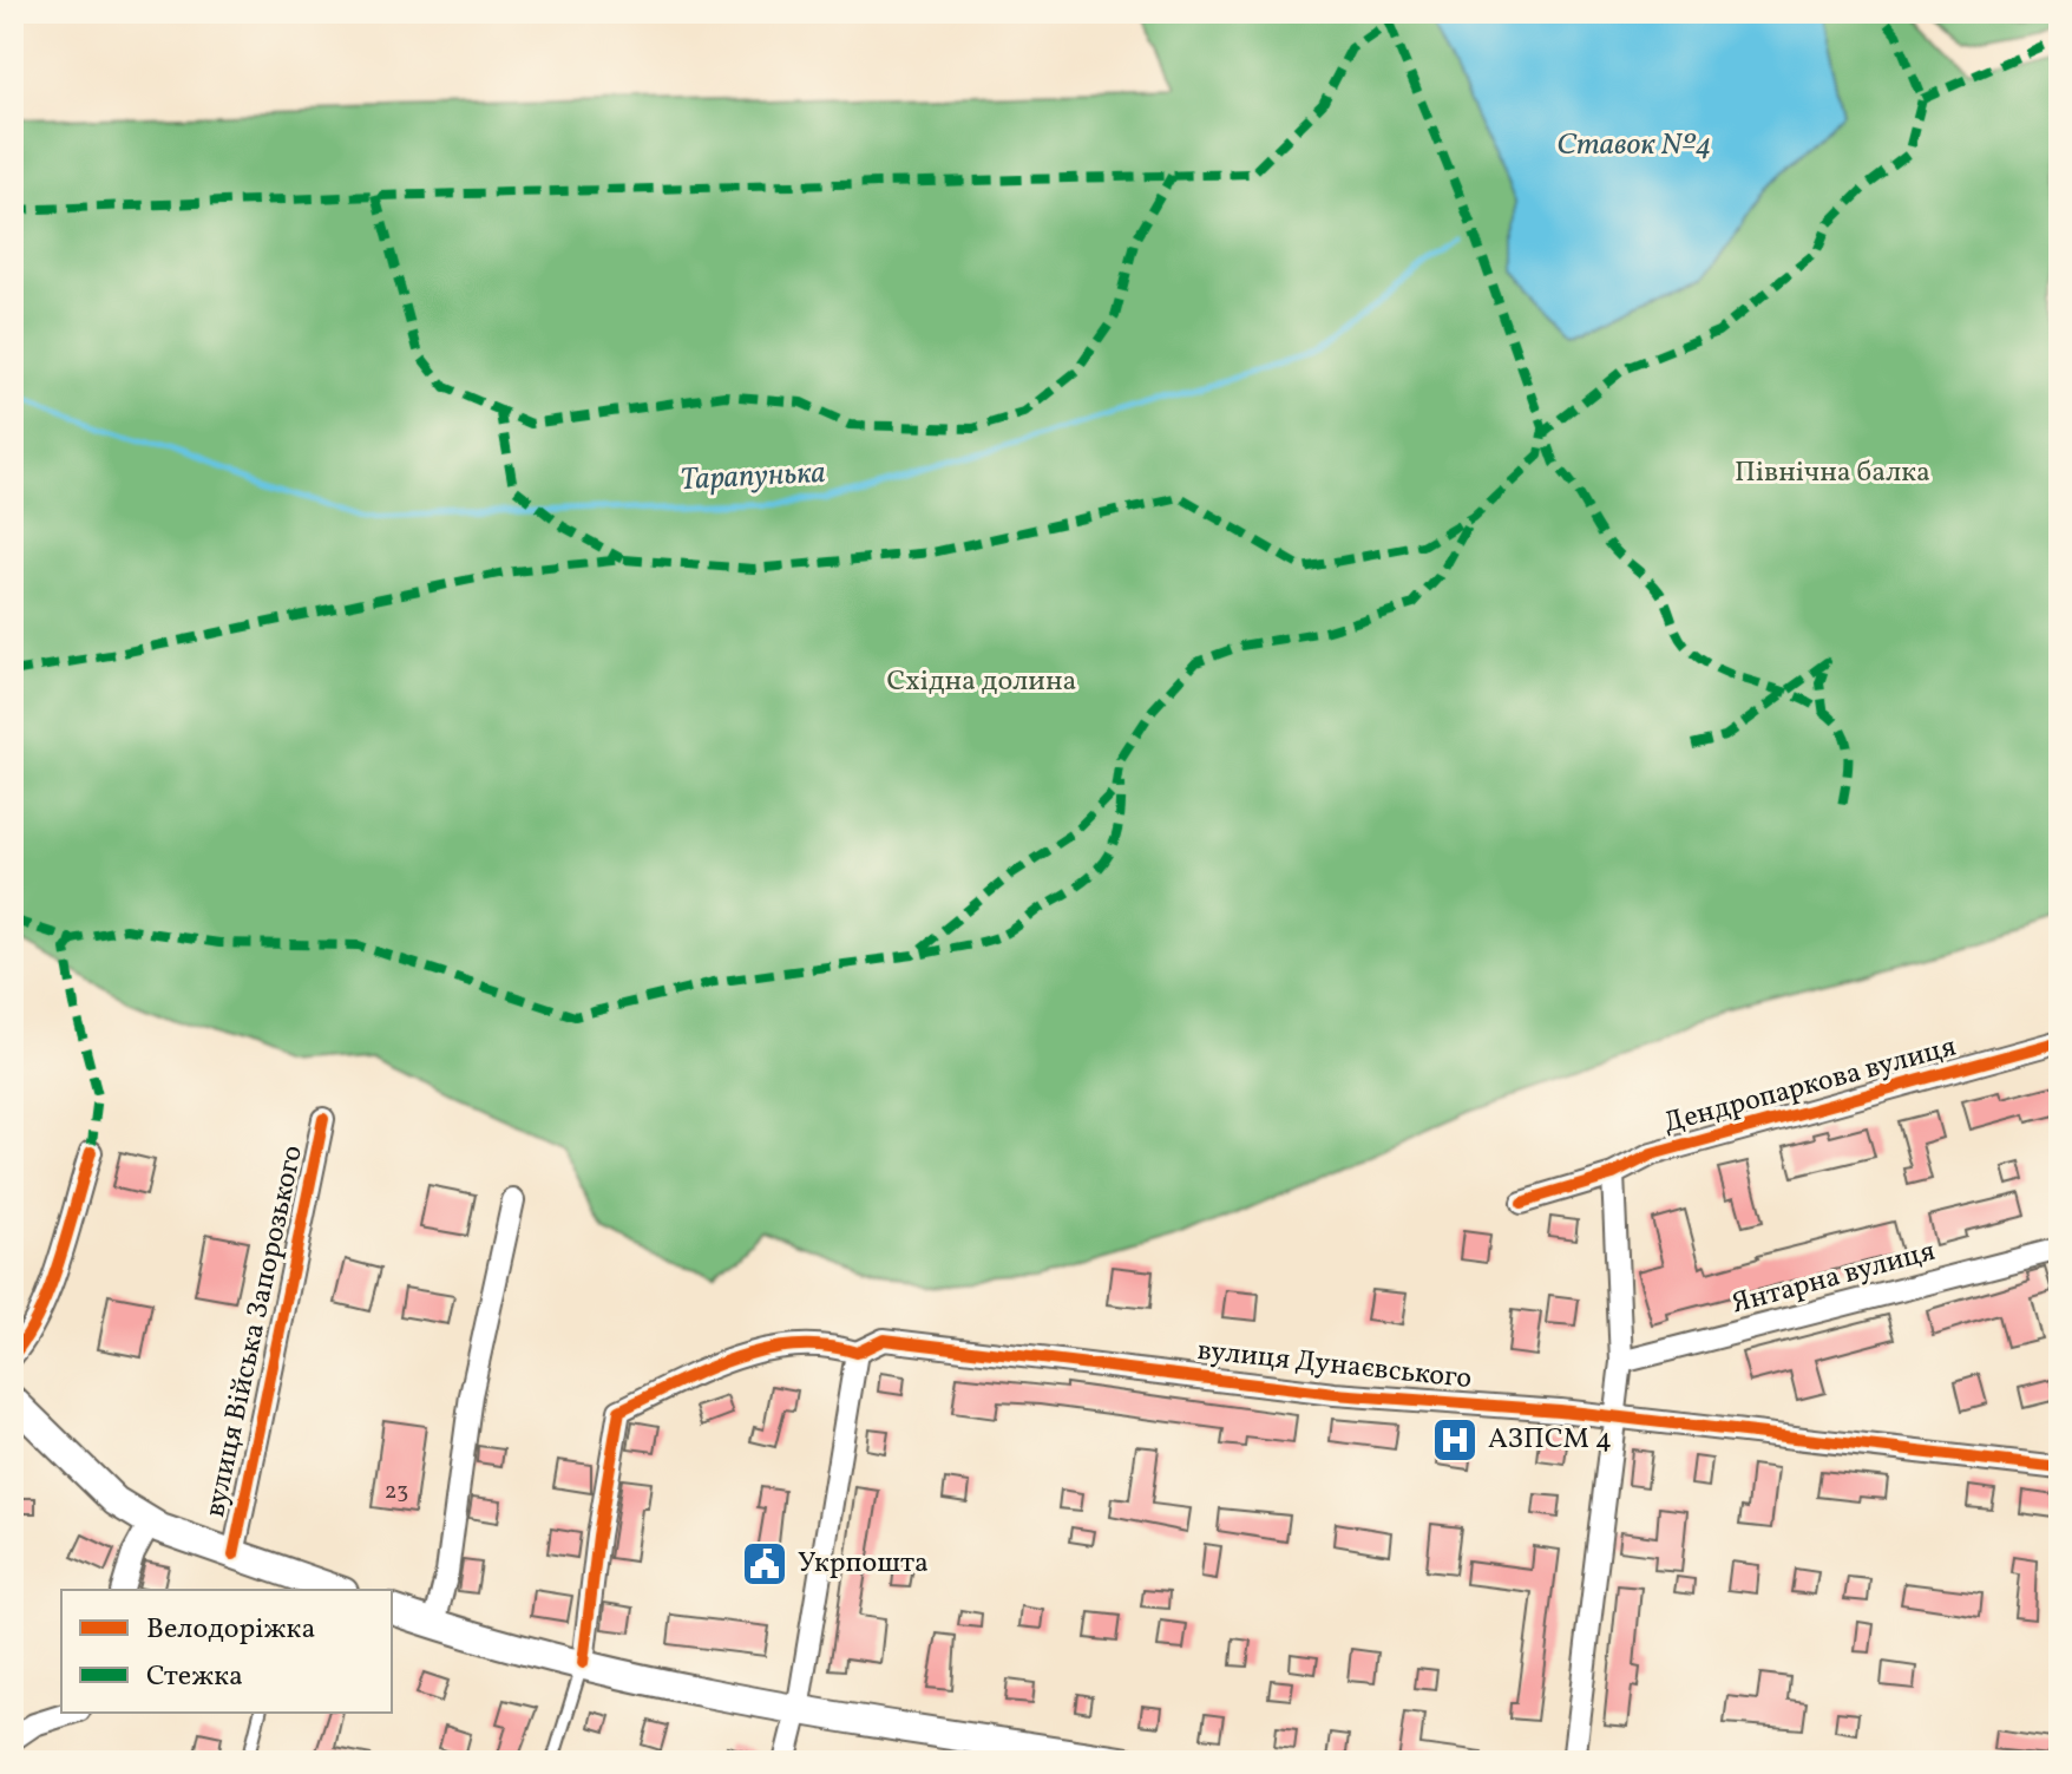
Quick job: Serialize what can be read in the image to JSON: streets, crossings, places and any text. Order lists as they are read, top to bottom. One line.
{"streets":{"street":["Дендропаркова вулиця","Янтарна вулиця","вулиця Війська Запорозького","вулиця Дунаєвського"]},"water":["Ставок №4","Тарапунька"],"parks":["Північна балка","Східна долина"],"places":{"hospital":["АЗПСМ 4"],"public building":["Укрпошта"]},"house_numbers":["23"],"legend":["Велодоріжка","Стежка"]}
